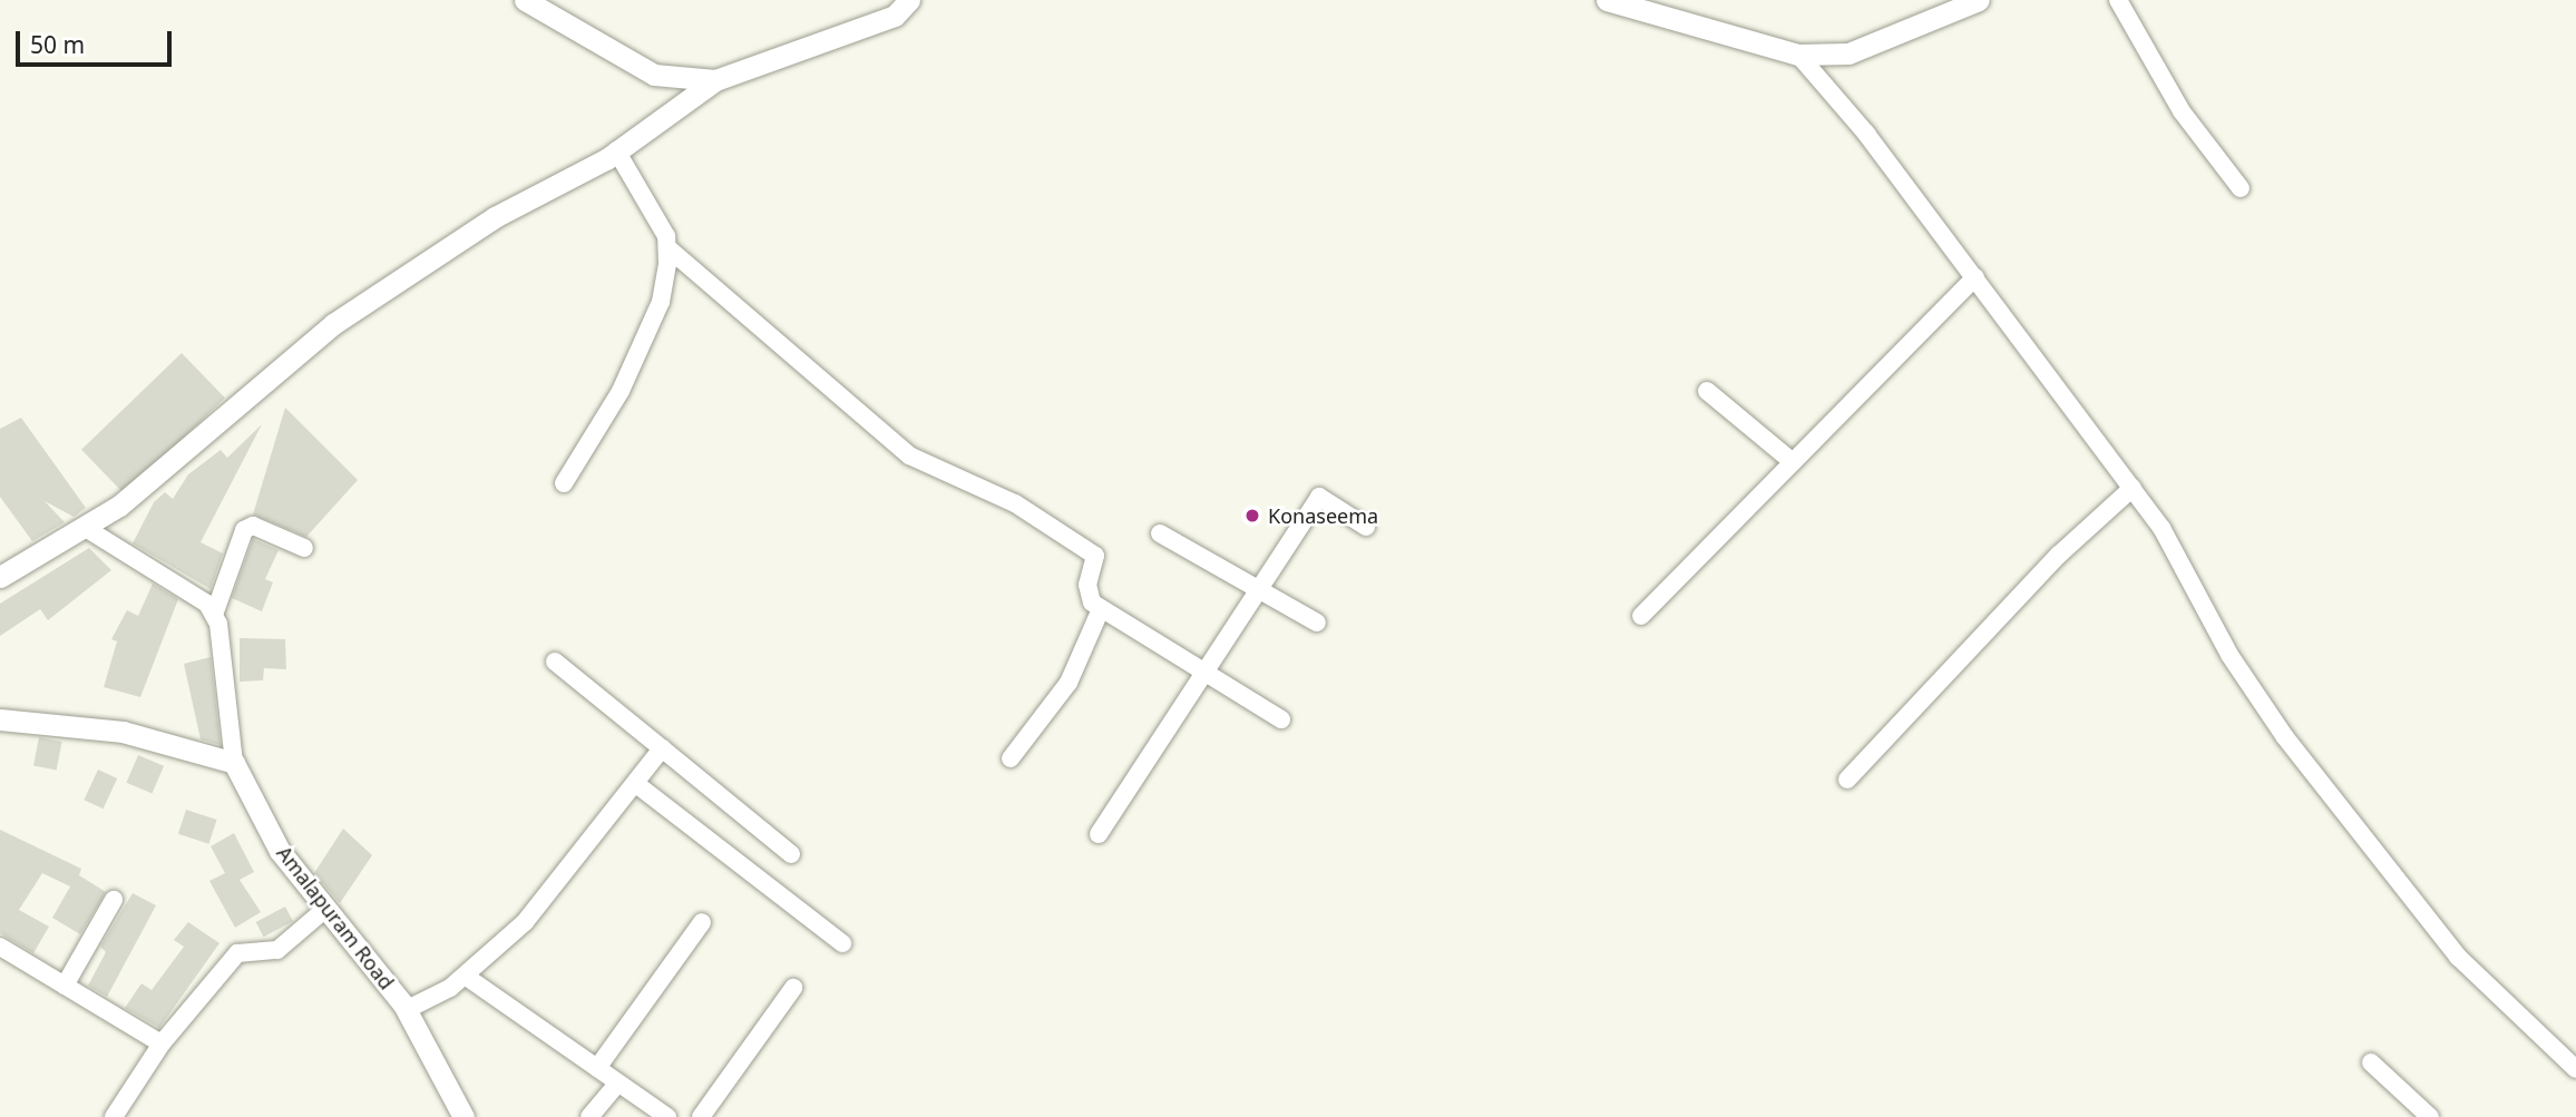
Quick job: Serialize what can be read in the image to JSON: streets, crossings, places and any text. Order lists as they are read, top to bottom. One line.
{"streets":{"street":["Amalapuram Road"]},"places":["Konaseema"],"scale_bar":"50 m"}
